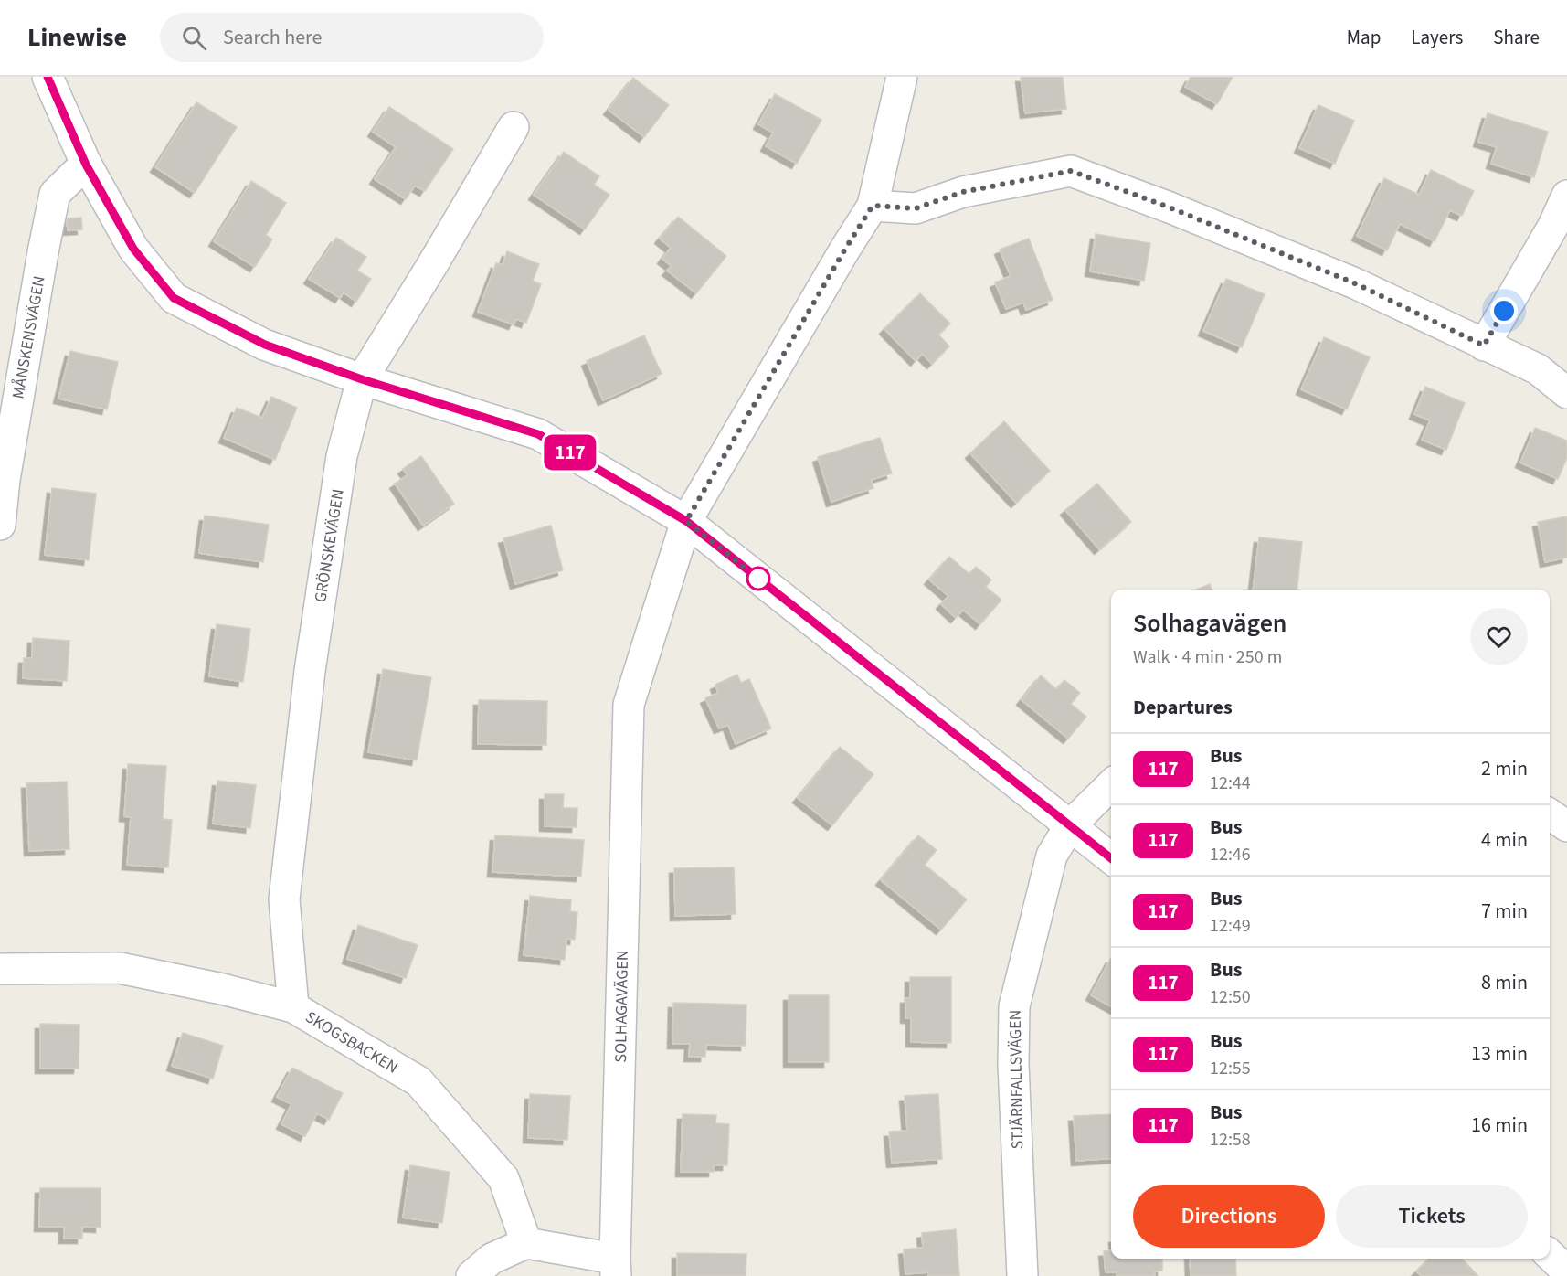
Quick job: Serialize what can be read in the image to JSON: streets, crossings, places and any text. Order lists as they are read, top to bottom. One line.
{"streets":{"street":["MÅNSKENSVÄGEN","GRÖNSKEVÄGEN","SOLHAGAVÄGEN","SKOGSBACKEN","STJÄRNFALLSVÄGEN"]},"crossings":[["GRÖNSKEVÄGEN","SKOGSBACKEN"]],"lines":["bus line 117"],"page":{"header":"Linewise","search":"Search here","nav":["Map","Layers","Share"],"on_map":"117","heading":[["Solhagavägen","Walk · 4 min · 250 m"],"Departures"],"list":[{"mark":"117","name":"Bus","note":"12:44","value":"2 min"},{"mark":"117","name":"Bus","note":"12:46","value":"4 min"},{"mark":"117","name":"Bus","note":"12:49","value":"7 min"},{"mark":"117","name":"Bus","note":"12:50","value":"8 min"},{"mark":"117","name":"Bus","note":"12:55","value":"13 min"},{"mark":"117","name":"Bus","note":"12:58","value":"16 min"}],"buttons":["Directions","Tickets"]}}
